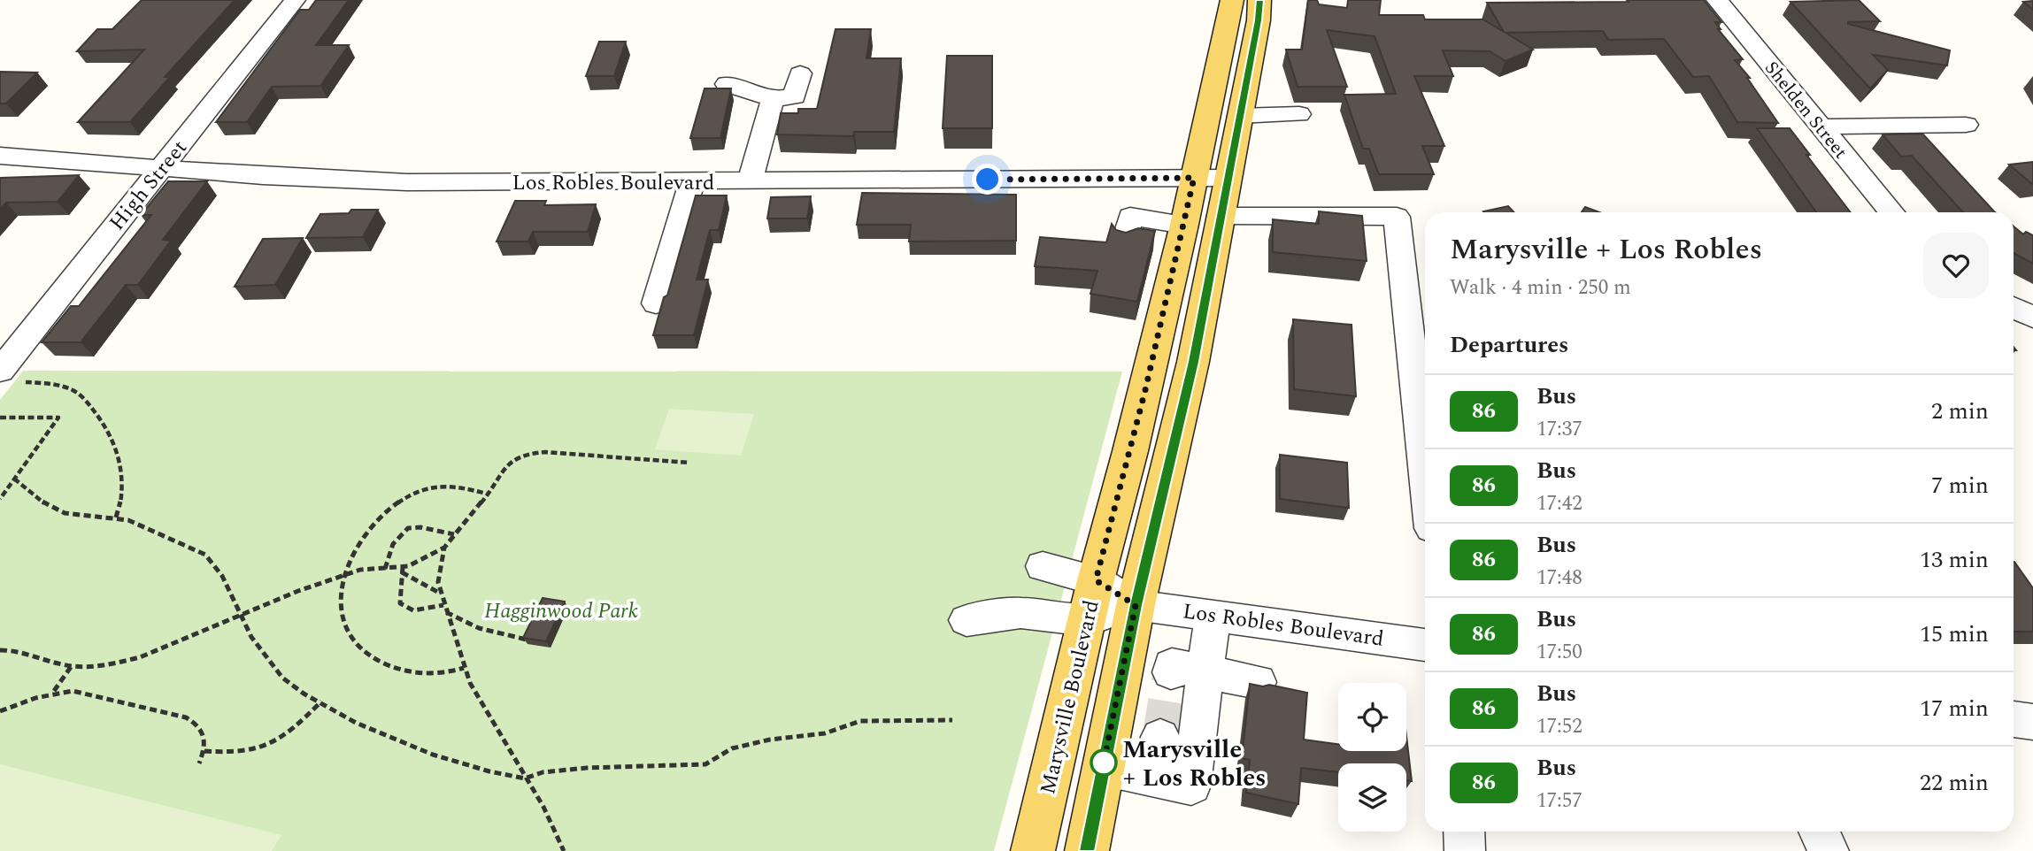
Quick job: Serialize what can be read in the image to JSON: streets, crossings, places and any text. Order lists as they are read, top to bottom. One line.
{"streets":{"main road":["Marysville Boulevard"],"street":["Shelden Street","Los Robles Boulevard","High Street"]},"crossings":[["Los Robles Boulevard","High Street"],["Los Robles Boulevard","Marysville Boulevard"]],"parks":["Hagginwood Park"],"places":["Marysville + Los Robles"],"lines":["bus line 86"],"page":{"heading":[["Marysville + Los Robles","Walk · 4 min · 250 m"],"Departures"],"list":[{"mark":"86","name":"Bus","note":"17:37","value":"2 min"},{"mark":"86","name":"Bus","note":"17:42","value":"7 min"},{"mark":"86","name":"Bus","note":"17:48","value":"13 min"},{"mark":"86","name":"Bus","note":"17:50","value":"15 min"},{"mark":"86","name":"Bus","note":"17:52","value":"17 min"},{"mark":"86","name":"Bus","note":"17:57","value":"22 min"}]}}
